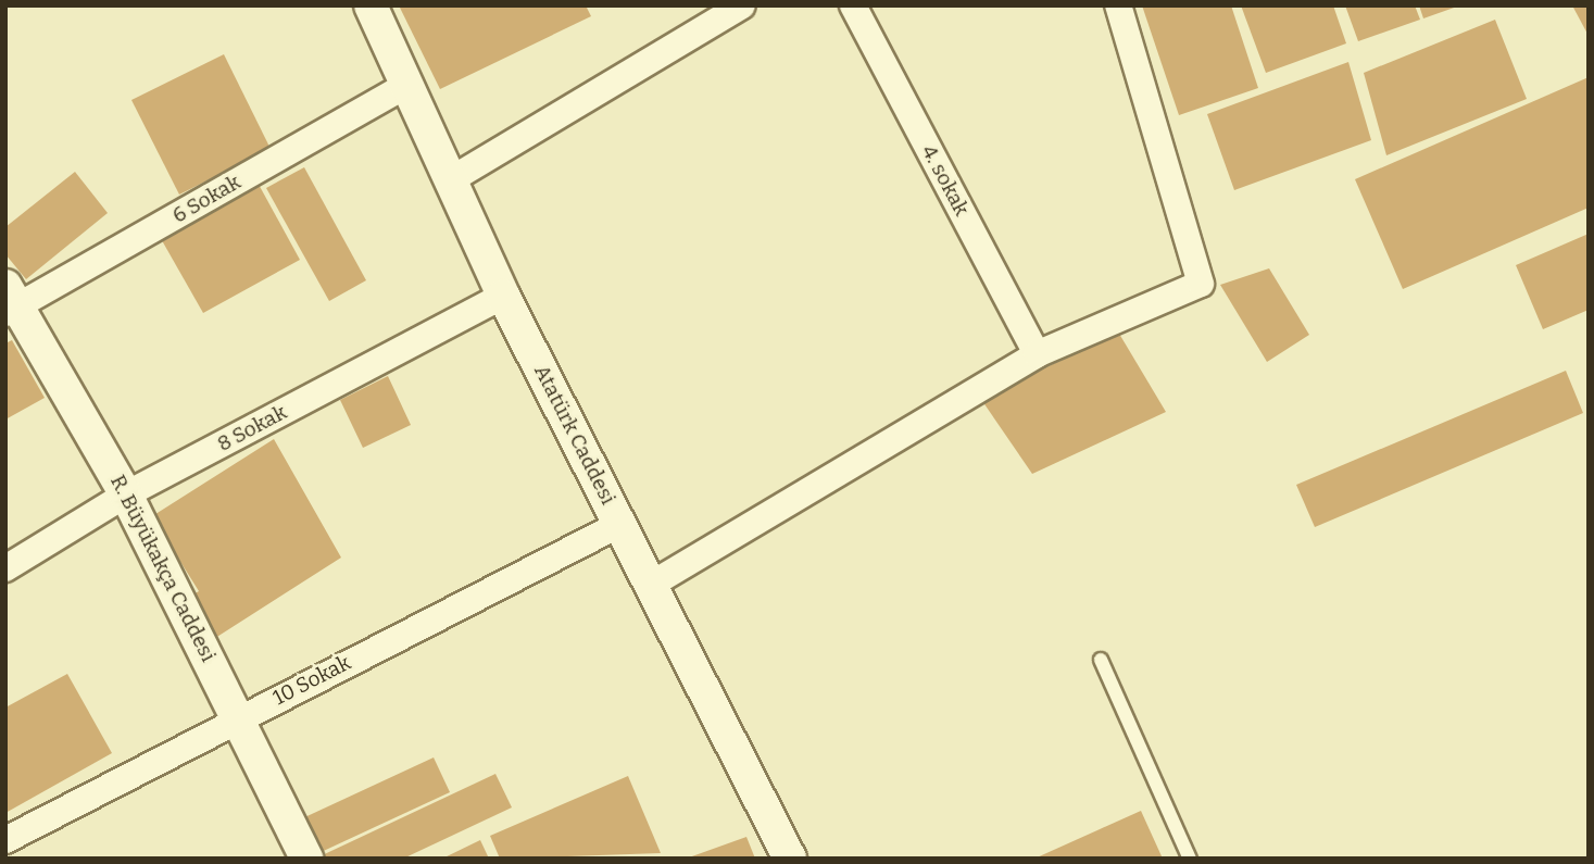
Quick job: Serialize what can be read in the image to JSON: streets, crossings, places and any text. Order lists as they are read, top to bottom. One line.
{"streets":{"street":["4. sokak","6 Sokak","8 Sokak","Atatürk Caddesi","R. Büyükakça Caddesi","10 Sokak"]},"crossings":[["6 Sokak","Atatürk Caddesi"],["6 Sokak","R. Büyükakça Caddesi"],["8 Sokak","Atatürk Caddesi"],["8 Sokak","R. Büyükakça Caddesi"],["Atatürk Caddesi","10 Sokak"],["R. Büyükakça Caddesi","10 Sokak"]]}
